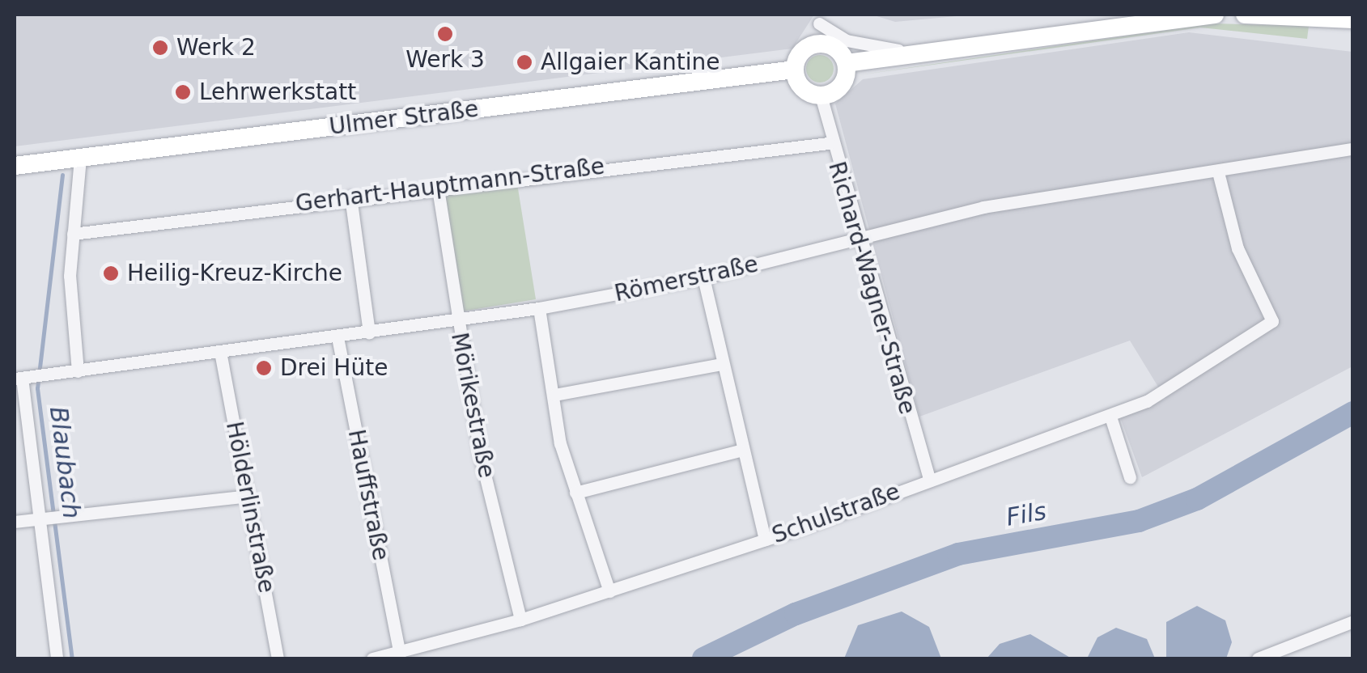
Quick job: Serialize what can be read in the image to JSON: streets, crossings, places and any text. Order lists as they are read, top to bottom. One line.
{"streets":{"main road":["Ulmer Straße"],"street":["Gerhart-Hauptmann-Straße","Römerstraße","Richard-Wagner-Straße","Mörikestraße","Hauffstraße","Hölderlinstraße","Schulstraße"]},"crossings":[["Ulmer Straße","Richard-Wagner-Straße"],["Gerhart-Hauptmann-Straße","Richard-Wagner-Straße"],["Gerhart-Hauptmann-Straße","Mörikestraße"],["Römerstraße","Richard-Wagner-Straße"],["Römerstraße","Mörikestraße"],["Römerstraße","Hauffstraße"],["Römerstraße","Hölderlinstraße"],["Römerstraße","Schulstraße"],["Richard-Wagner-Straße","Schulstraße"],["Mörikestraße","Schulstraße"],["Hauffstraße","Schulstraße"]],"water":["Blaubach","Fils"],"places":["Werk 3","Werk 2","Allgaier Kantine","Lehrwerkstatt","Heilig-Kreuz-Kirche","Drei Hüte"]}
